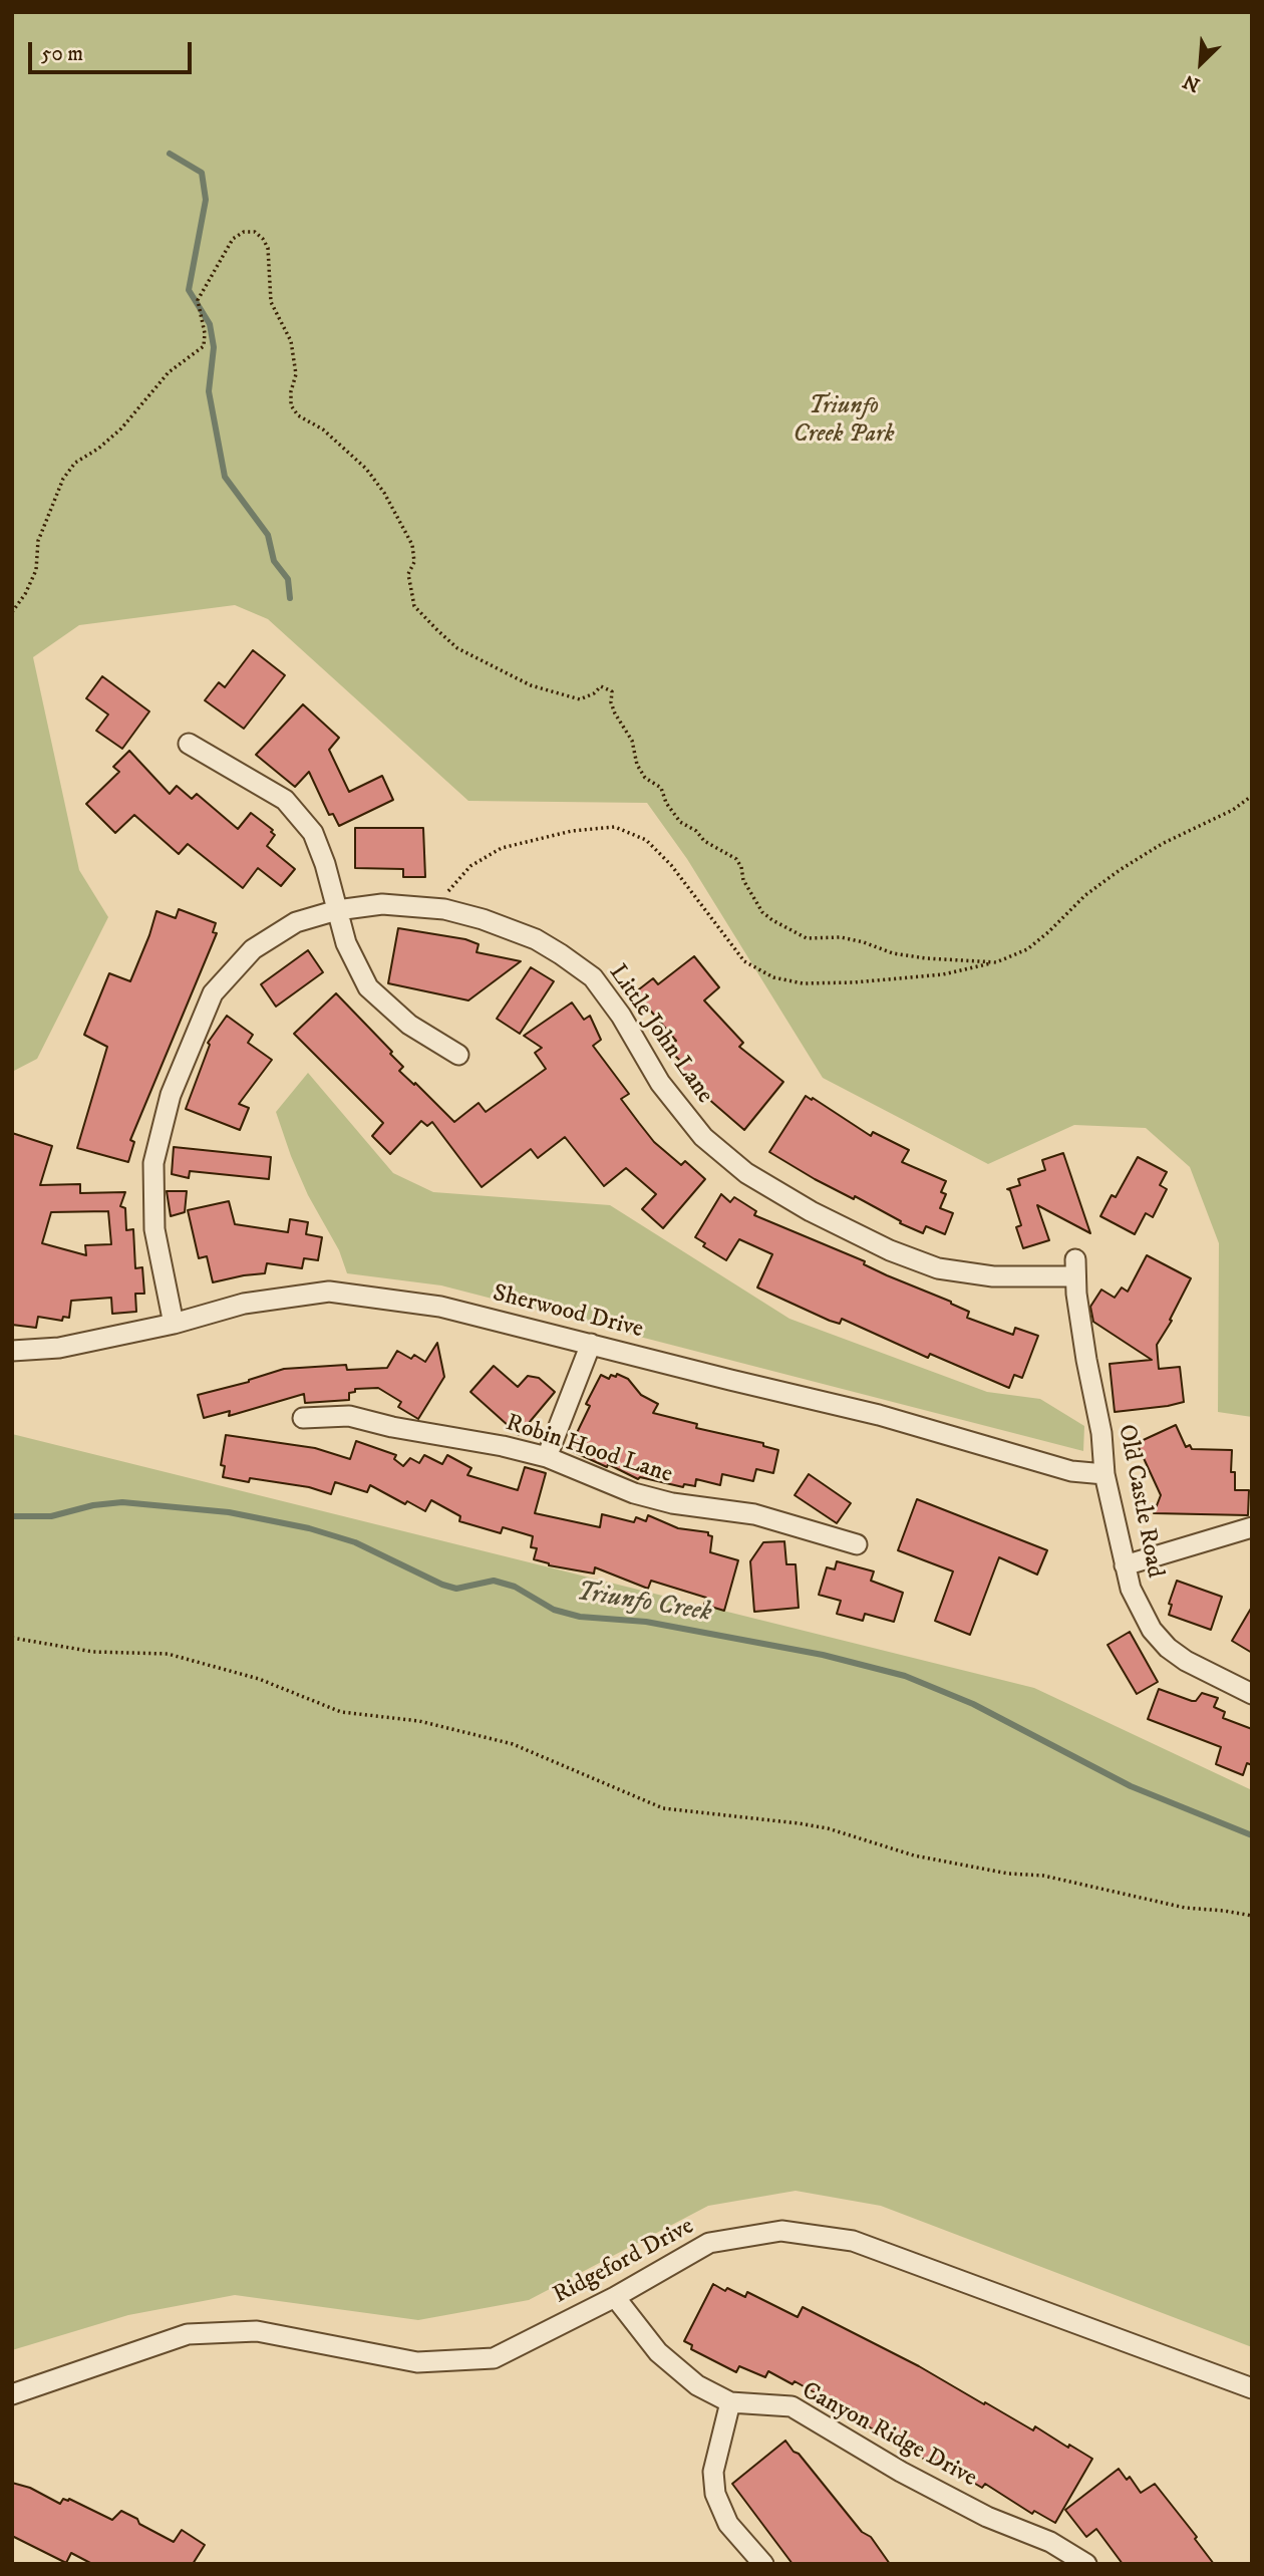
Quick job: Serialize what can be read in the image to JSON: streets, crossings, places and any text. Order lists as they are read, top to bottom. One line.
{"streets":{"street":["Little John Lane","Sherwood Drive","Robin Hood Lane","Old Castle Road","Ridgeford Drive","Canyon Ridge Drive"]},"crossings":[["Little John Lane","Sherwood Drive"],["Little John Lane","Old Castle Road"],["Sherwood Drive","Old Castle Road"],["Ridgeford Drive","Canyon Ridge Drive"]],"water":["Triunfo Creek"],"parks":["Triunfo Creek Park"],"scale_bar":"50 m","north":"bottom left"}
